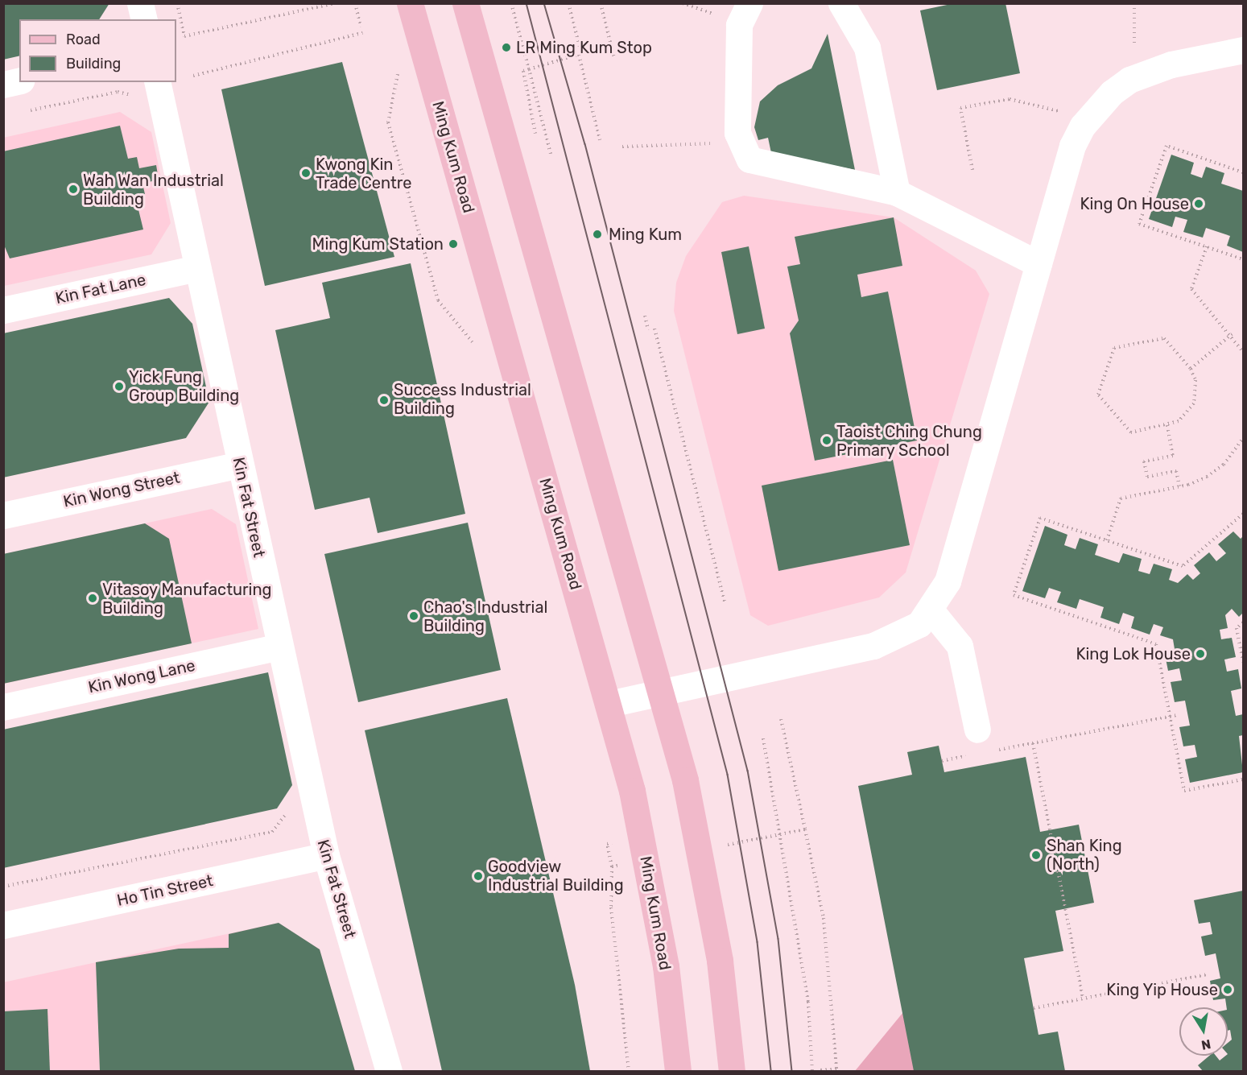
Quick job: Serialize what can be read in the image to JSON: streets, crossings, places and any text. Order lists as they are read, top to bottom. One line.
{"streets":{"main road":["Ming Kum Road"],"street":["Kin Fat Lane","Kin Wong Street","Kin Fat Street","Kin Wong Lane","Ho Tin Street"]},"crossings":[["Kin Fat Lane","Kin Fat Street"],["Kin Wong Street","Kin Fat Street"],["Kin Fat Street","Kin Wong Lane"],["Kin Fat Street","Ho Tin Street"]],"places":["LR Ming Kum Stop","Kwong Kin Trade Centre","Wah Wan Industrial Building","King On House","Ming Kum","Ming Kum Station","Yick Fung Group Building","Success Industrial Building","Taoist Ching Chung Primary School","Vitasoy Manufacturing Building","Chao's Industrial Building","King Lok House","Shan King (North)","Goodview Industrial Building","King Yip House"],"legend":["Road","Building"],"north":"bottom"}
